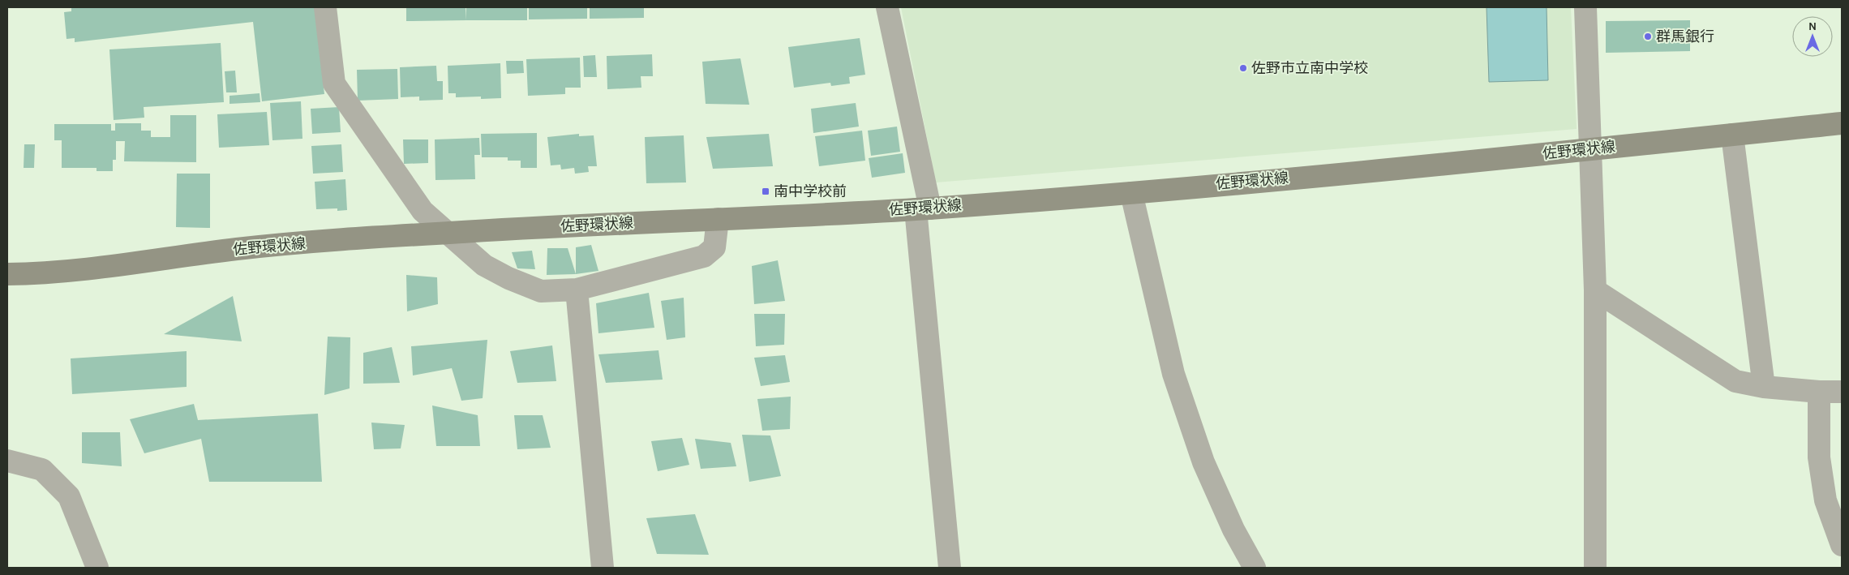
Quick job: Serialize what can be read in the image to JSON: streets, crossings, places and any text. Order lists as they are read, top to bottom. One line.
{"streets":{"main road":["佐野環状線"]},"places":{"other":["群馬銀行","佐野市立南中学校"],"transit":["南中学校前"]},"north":"top"}
